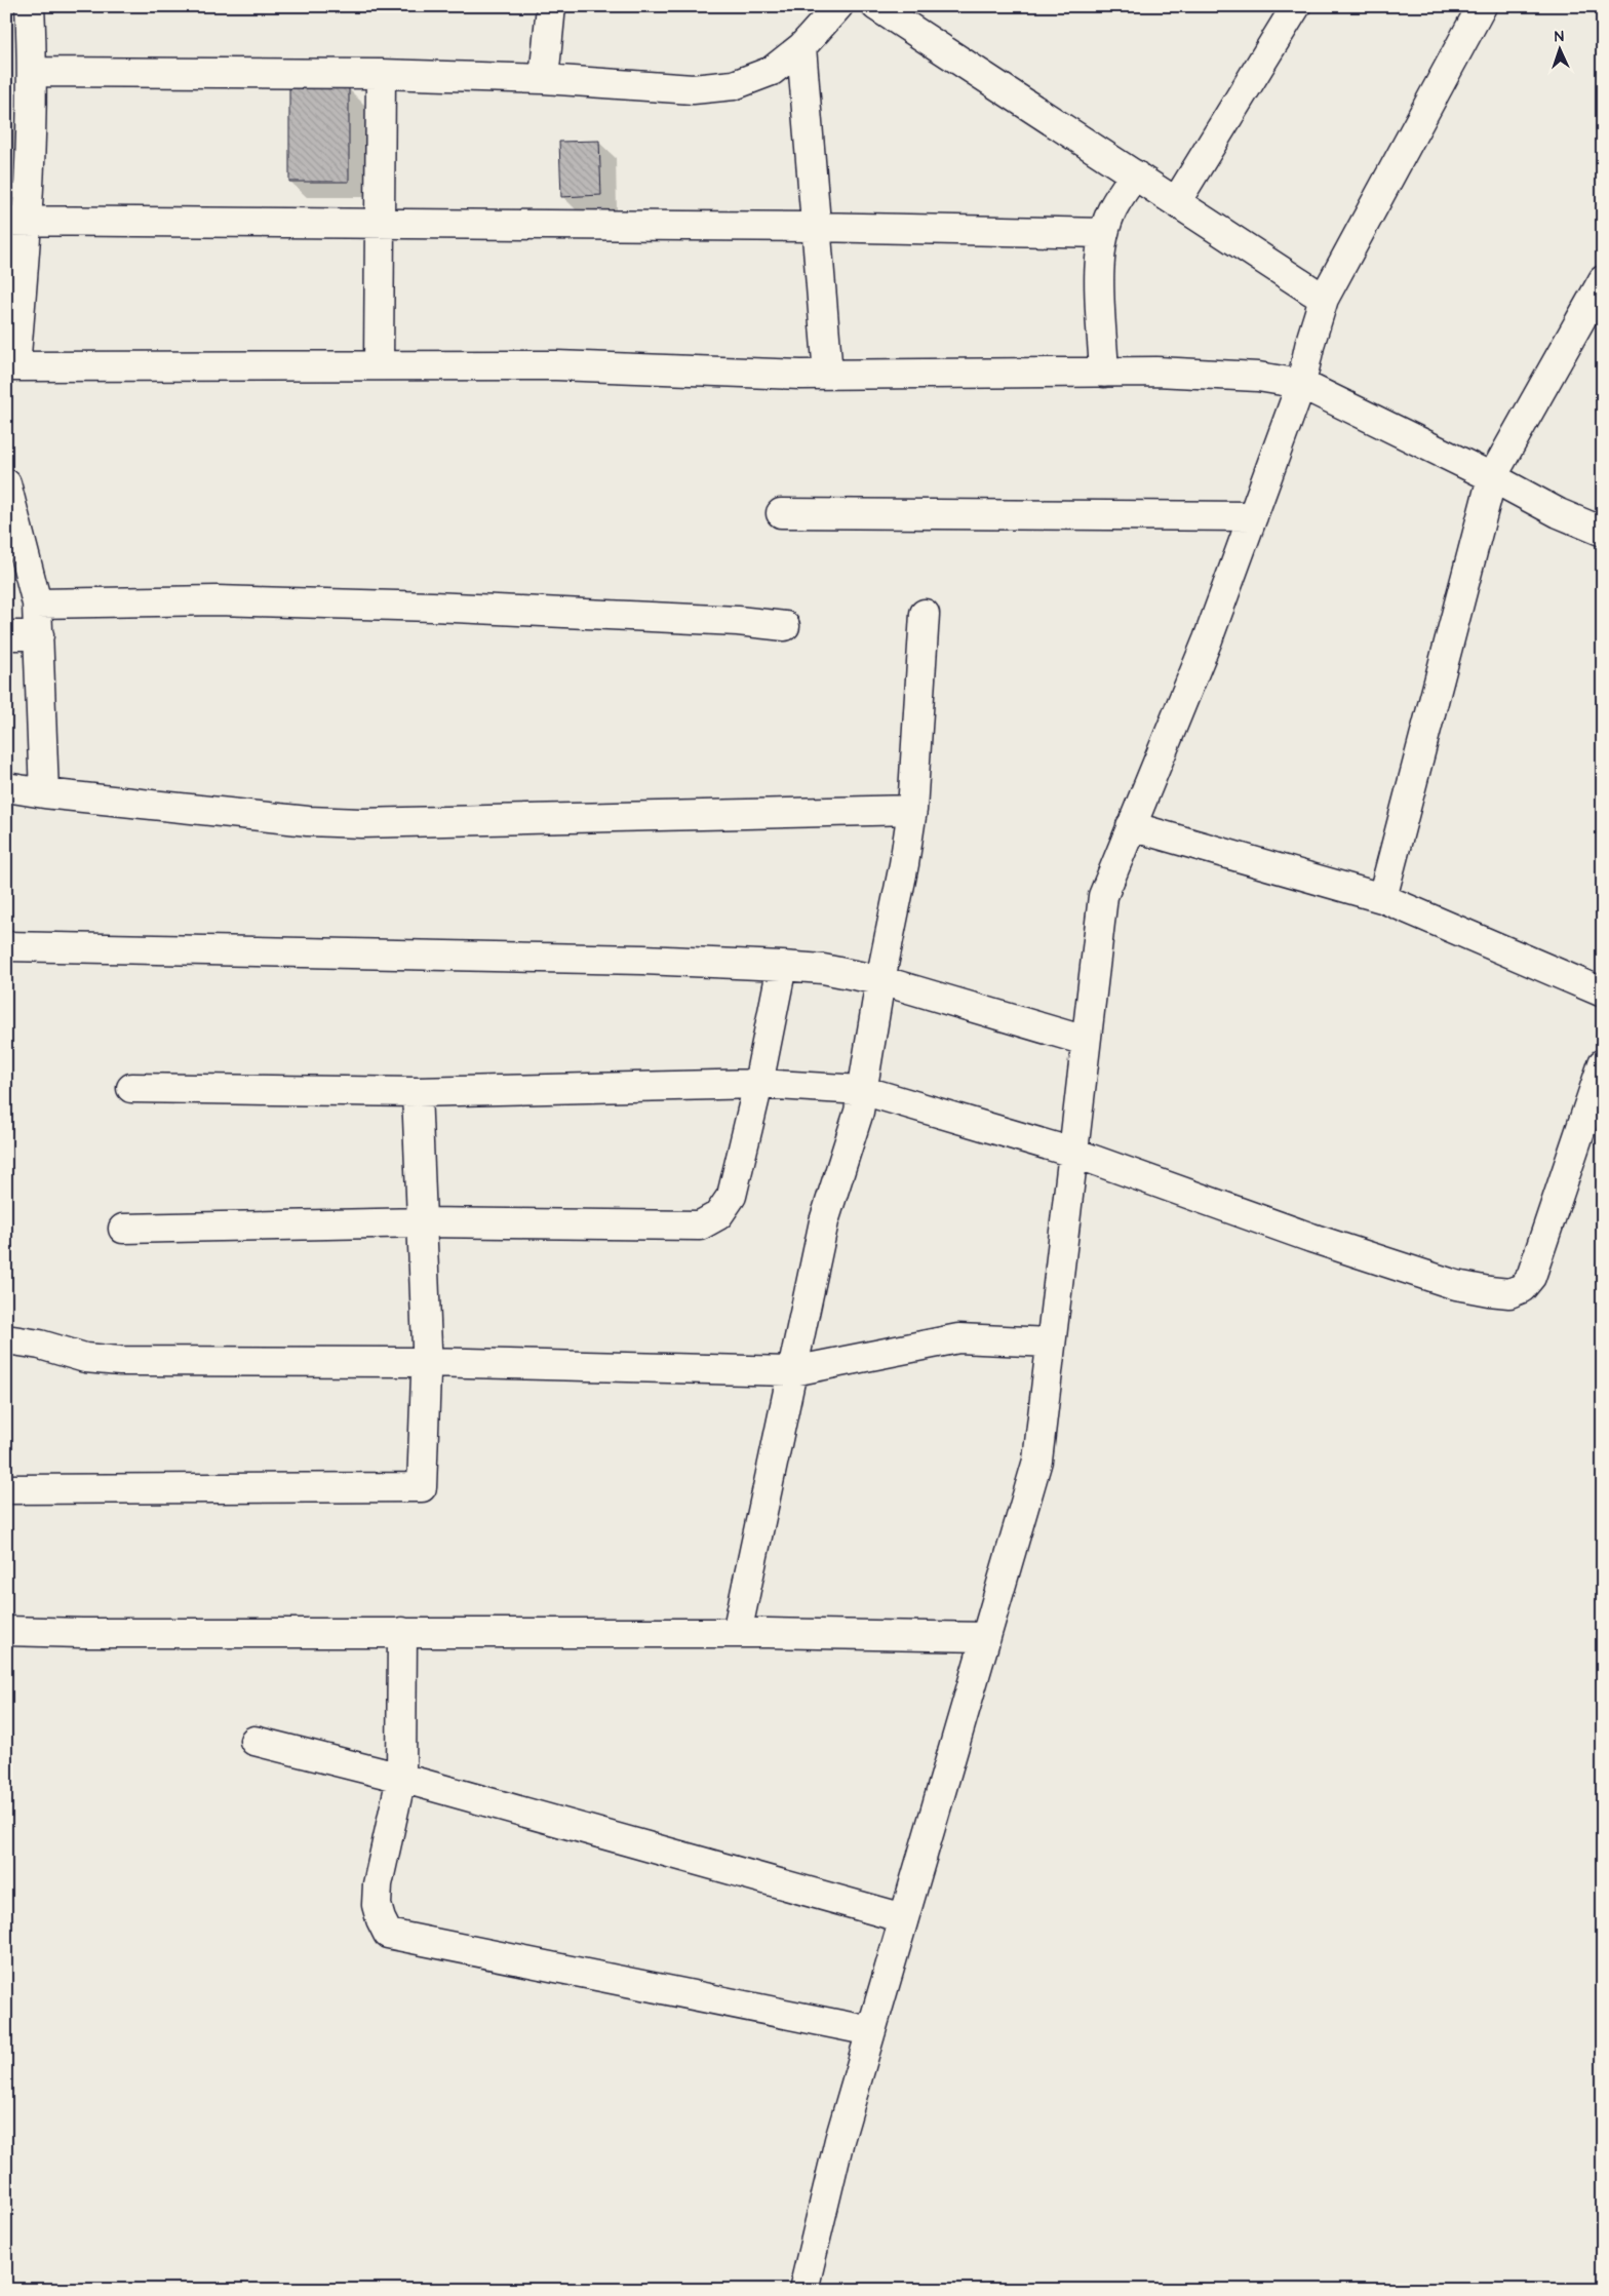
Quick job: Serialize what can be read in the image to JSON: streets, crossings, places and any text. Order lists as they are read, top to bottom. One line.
{"north":"top"}
